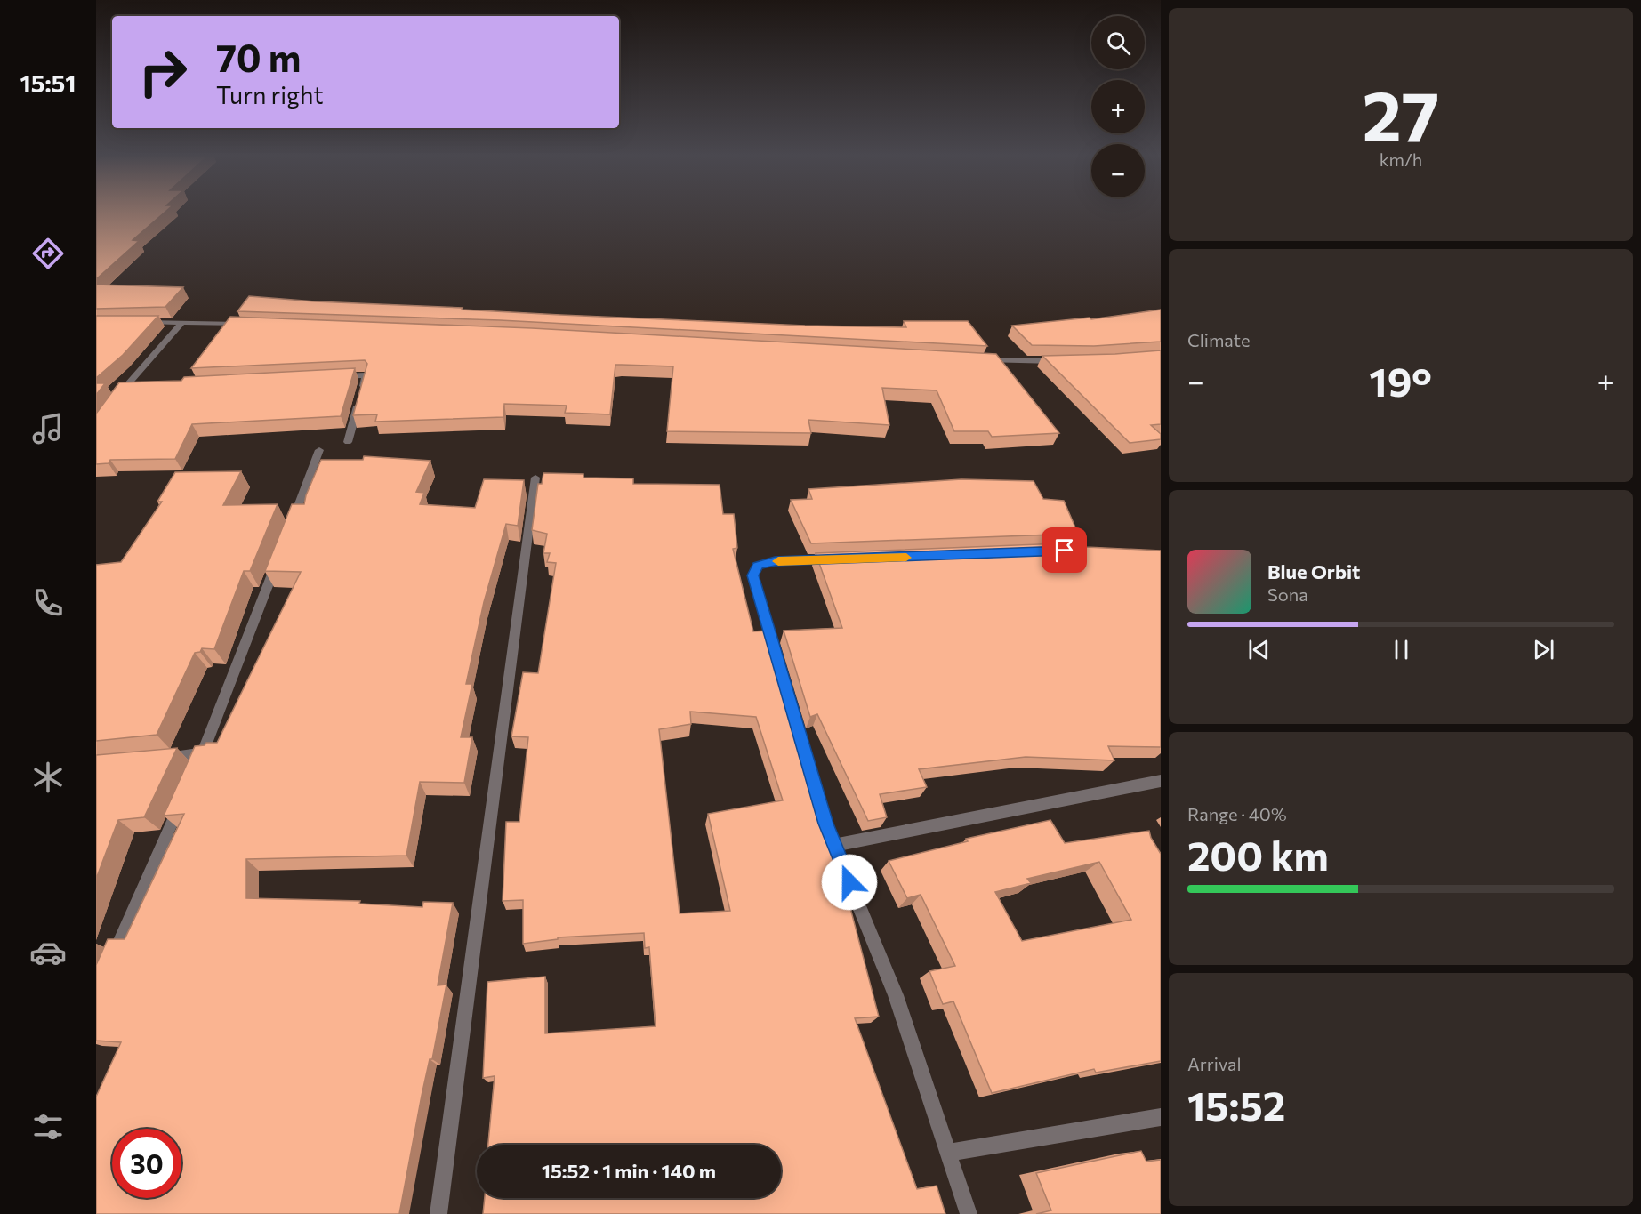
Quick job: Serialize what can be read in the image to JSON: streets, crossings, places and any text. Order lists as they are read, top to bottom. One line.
{"page":{"tabs":"15:51","tile":[["27","km/h"],"Climate",["Range · 40%","200 km"],["Arrival","15:52"]],"map_buttons":["+","−"],"turn":["70 m","Turn right"],"heat":["−","19°","+"],"song":["Blue Orbit","Sona"],"limit":"30","trip":"15:52 · 1 min · 140 m"}}
